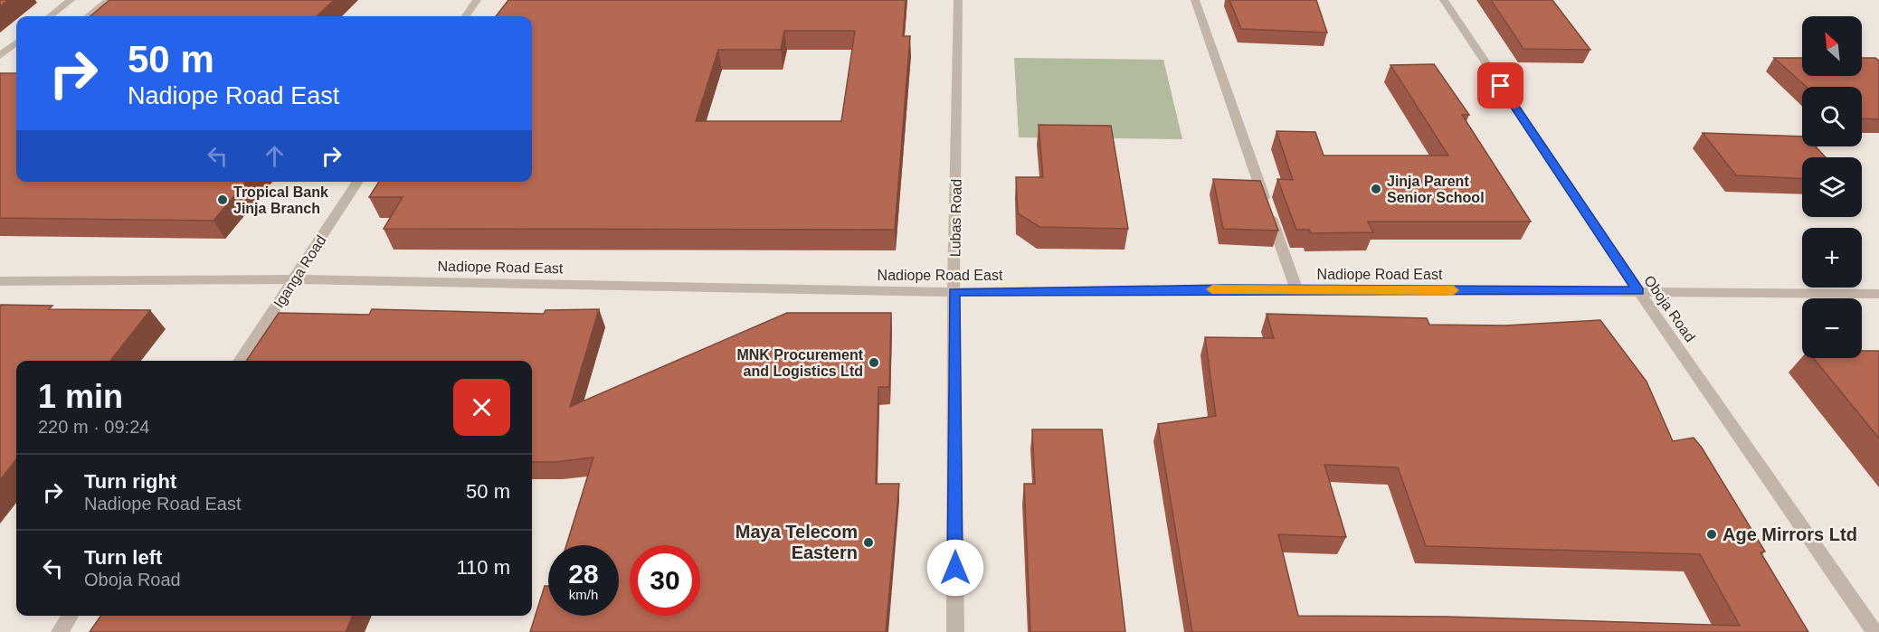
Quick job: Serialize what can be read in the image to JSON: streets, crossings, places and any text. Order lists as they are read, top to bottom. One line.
{"streets":{"street":["Lubas Road","Nadiope Road East","Iganga Road","Oboja Road"]},"crossings":[["Lubas Road","Nadiope Road East"],["Nadiope Road East","Iganga Road"],["Nadiope Road East","Oboja Road"]],"places":["Jinja Parent Senior School","Tropical Bank Jinja Branch","MNK Procurement and Logistics Ltd","Age Mirrors Ltd","Maya Telecom Eastern"],"north":"top left","page":{"map_buttons":["+","−"],"turn":["50 m","Nadiope Road East"],"heading":["1 min","220 m · 09:24"],"list":[{"name":"Turn right","note":"Nadiope Road East","value":"50 m"},{"name":"Turn left","note":"Oboja Road","value":"110 m"}],"speed":"28 km/h","limit":"30"}}
